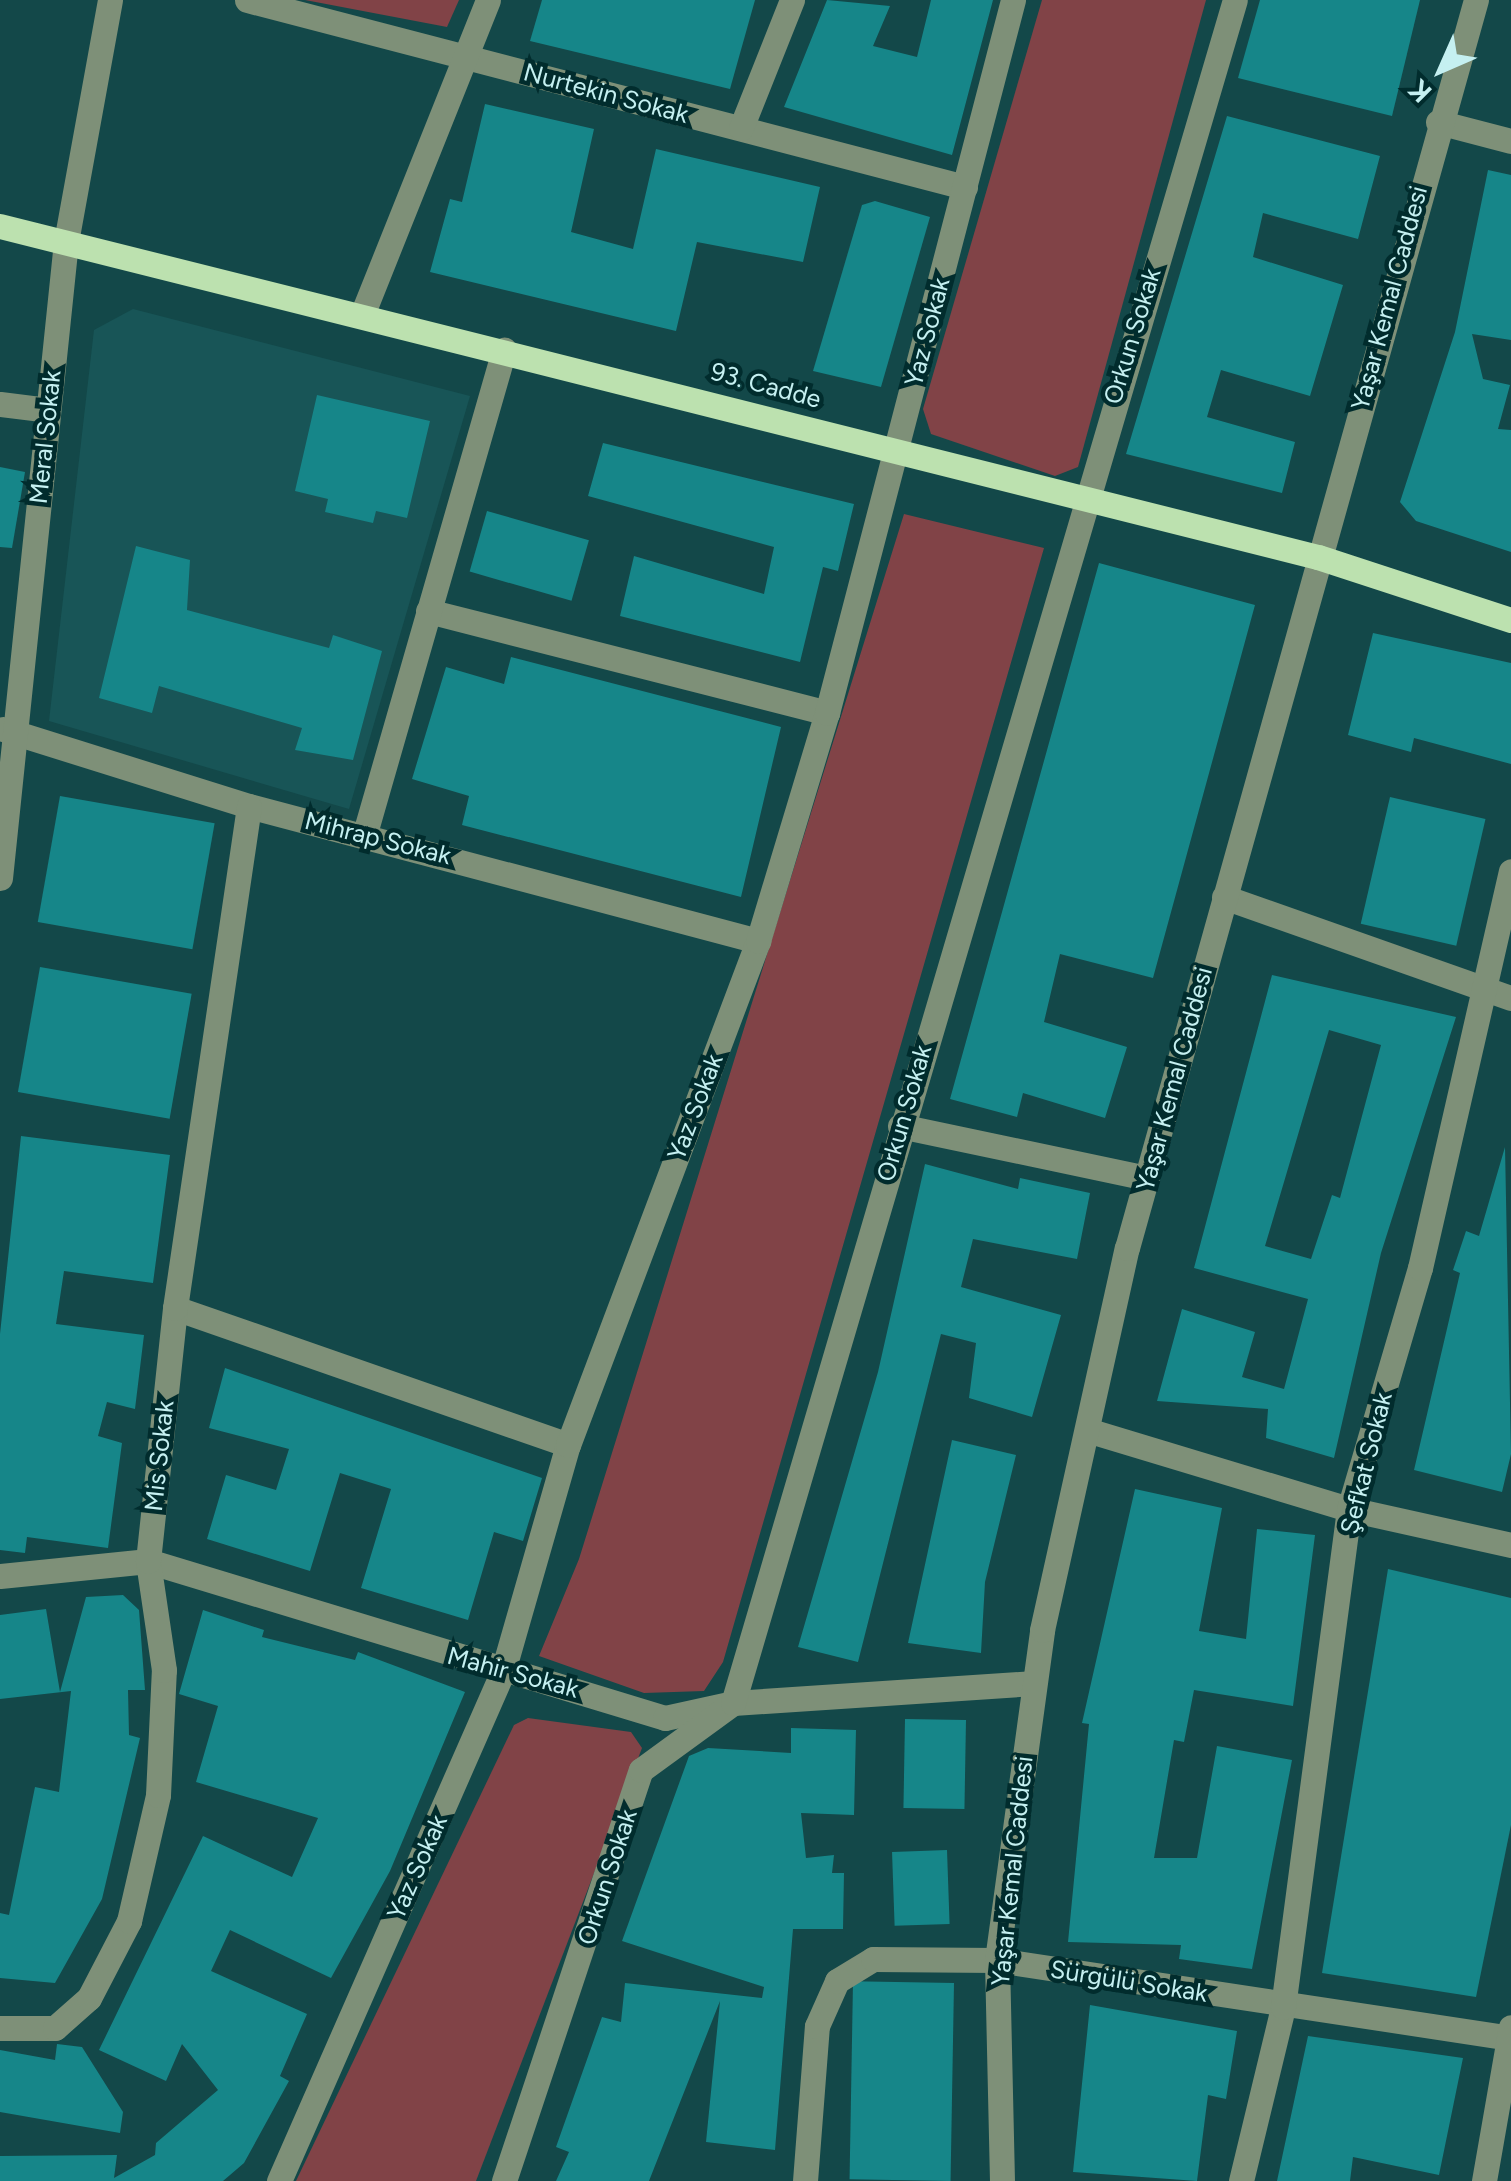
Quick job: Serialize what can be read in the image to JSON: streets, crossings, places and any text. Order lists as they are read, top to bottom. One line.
{"streets":{"main road":["93. Cadde"],"street":["Nurtekin Sokak","Yaşar Kemal Caddesi","Yaz Sokak","Orkun Sokak","Meral Sokak","Mihrap Sokak","Mis Sokak","Şefkat Sokak","Mahir Sokak","Sürgülü Sokak"]},"crossings":[["Nurtekin Sokak","Yaz Sokak"],["Yaşar Kemal Caddesi","93. Cadde"],["Yaşar Kemal Caddesi","Mahir Sokak"],["Yaşar Kemal Caddesi","Sürgülü Sokak"],["Yaz Sokak","93. Cadde"],["Yaz Sokak","Mihrap Sokak"],["Yaz Sokak","Mahir Sokak"],["Orkun Sokak","93. Cadde"],["Orkun Sokak","Mahir Sokak"],["93. Cadde","Meral Sokak"],["Meral Sokak","Mihrap Sokak"],["Mihrap Sokak","Mis Sokak"],["Mis Sokak","Mahir Sokak"],["Şefkat Sokak","Sürgülü Sokak"]],"north":"bottom left"}
